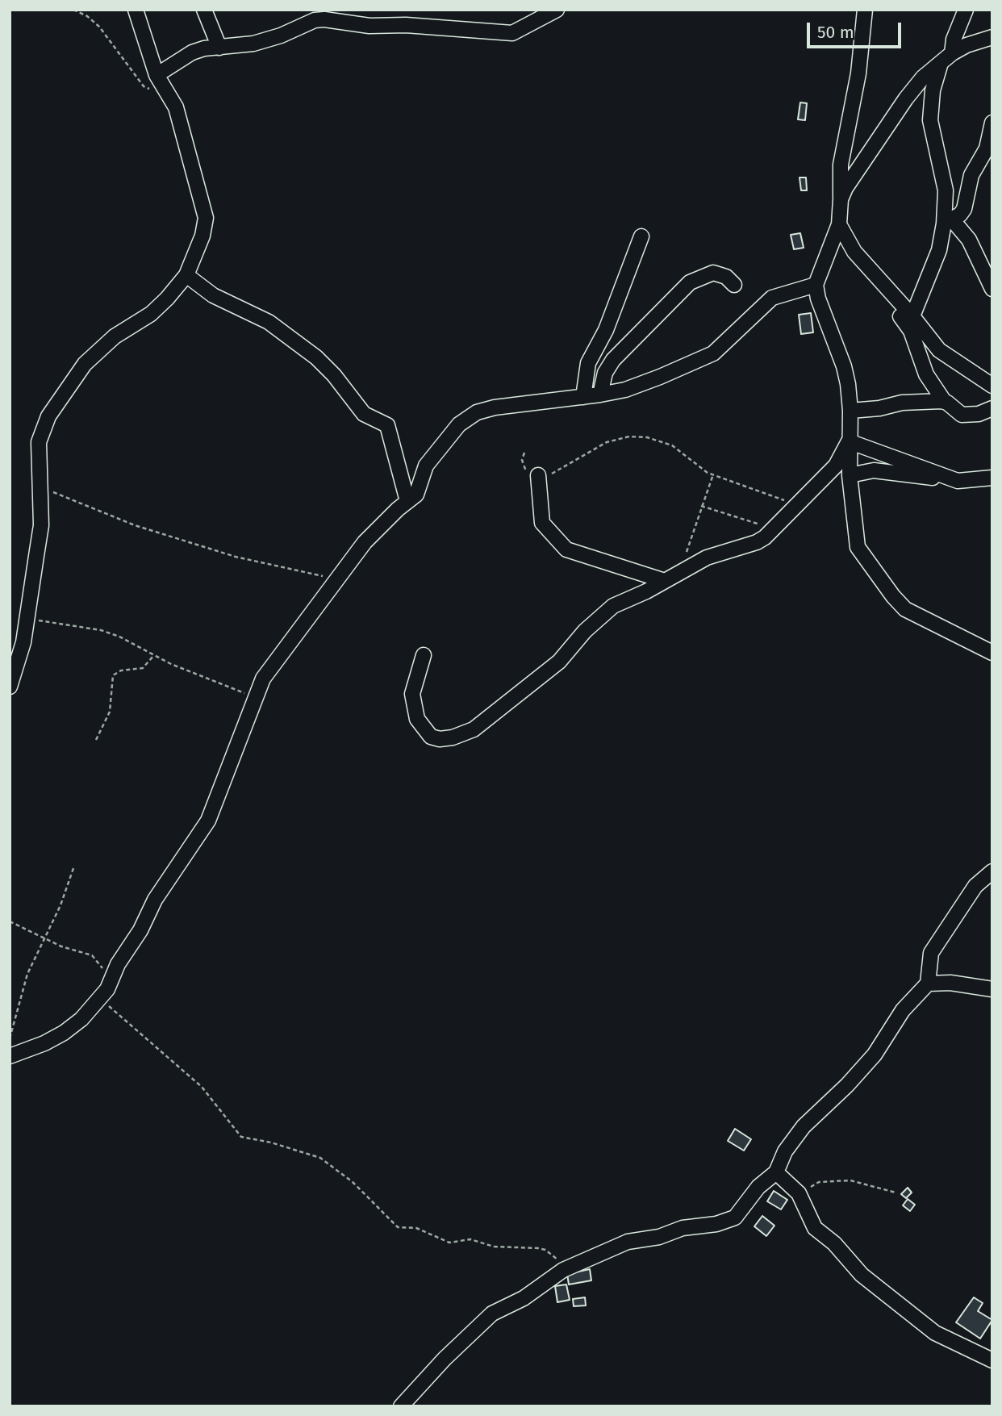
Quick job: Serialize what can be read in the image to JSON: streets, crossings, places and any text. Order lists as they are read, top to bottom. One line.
{"scale_bar":"50 m"}
